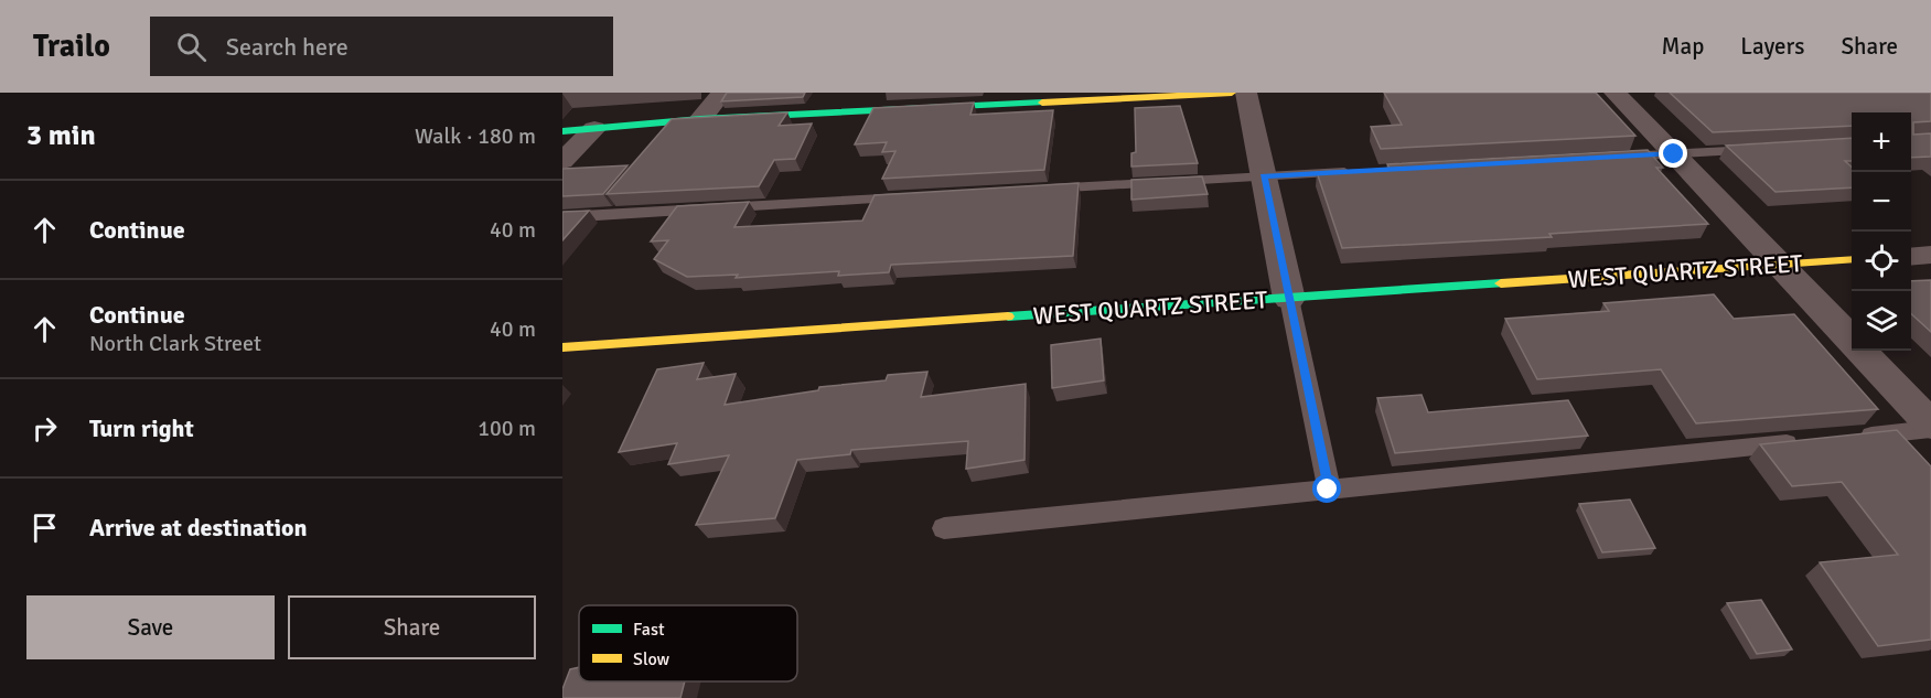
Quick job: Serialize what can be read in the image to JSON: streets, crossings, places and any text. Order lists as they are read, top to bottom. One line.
{"streets":{"street":["WEST QUARTZ STREET"]},"legend":["Fast","Slow"],"page":{"header":"Trailo","search":"Search here","nav":["Map","Layers","Share"],"heading":["3 min","Walk · 180 m"],"map_buttons":["+","−"],"list":[["Continue","40 m"],["Continue","North Clark Street","40 m"],["Turn right","100 m"],"Arrive at destination"],"buttons":["Save","Share"]}}
